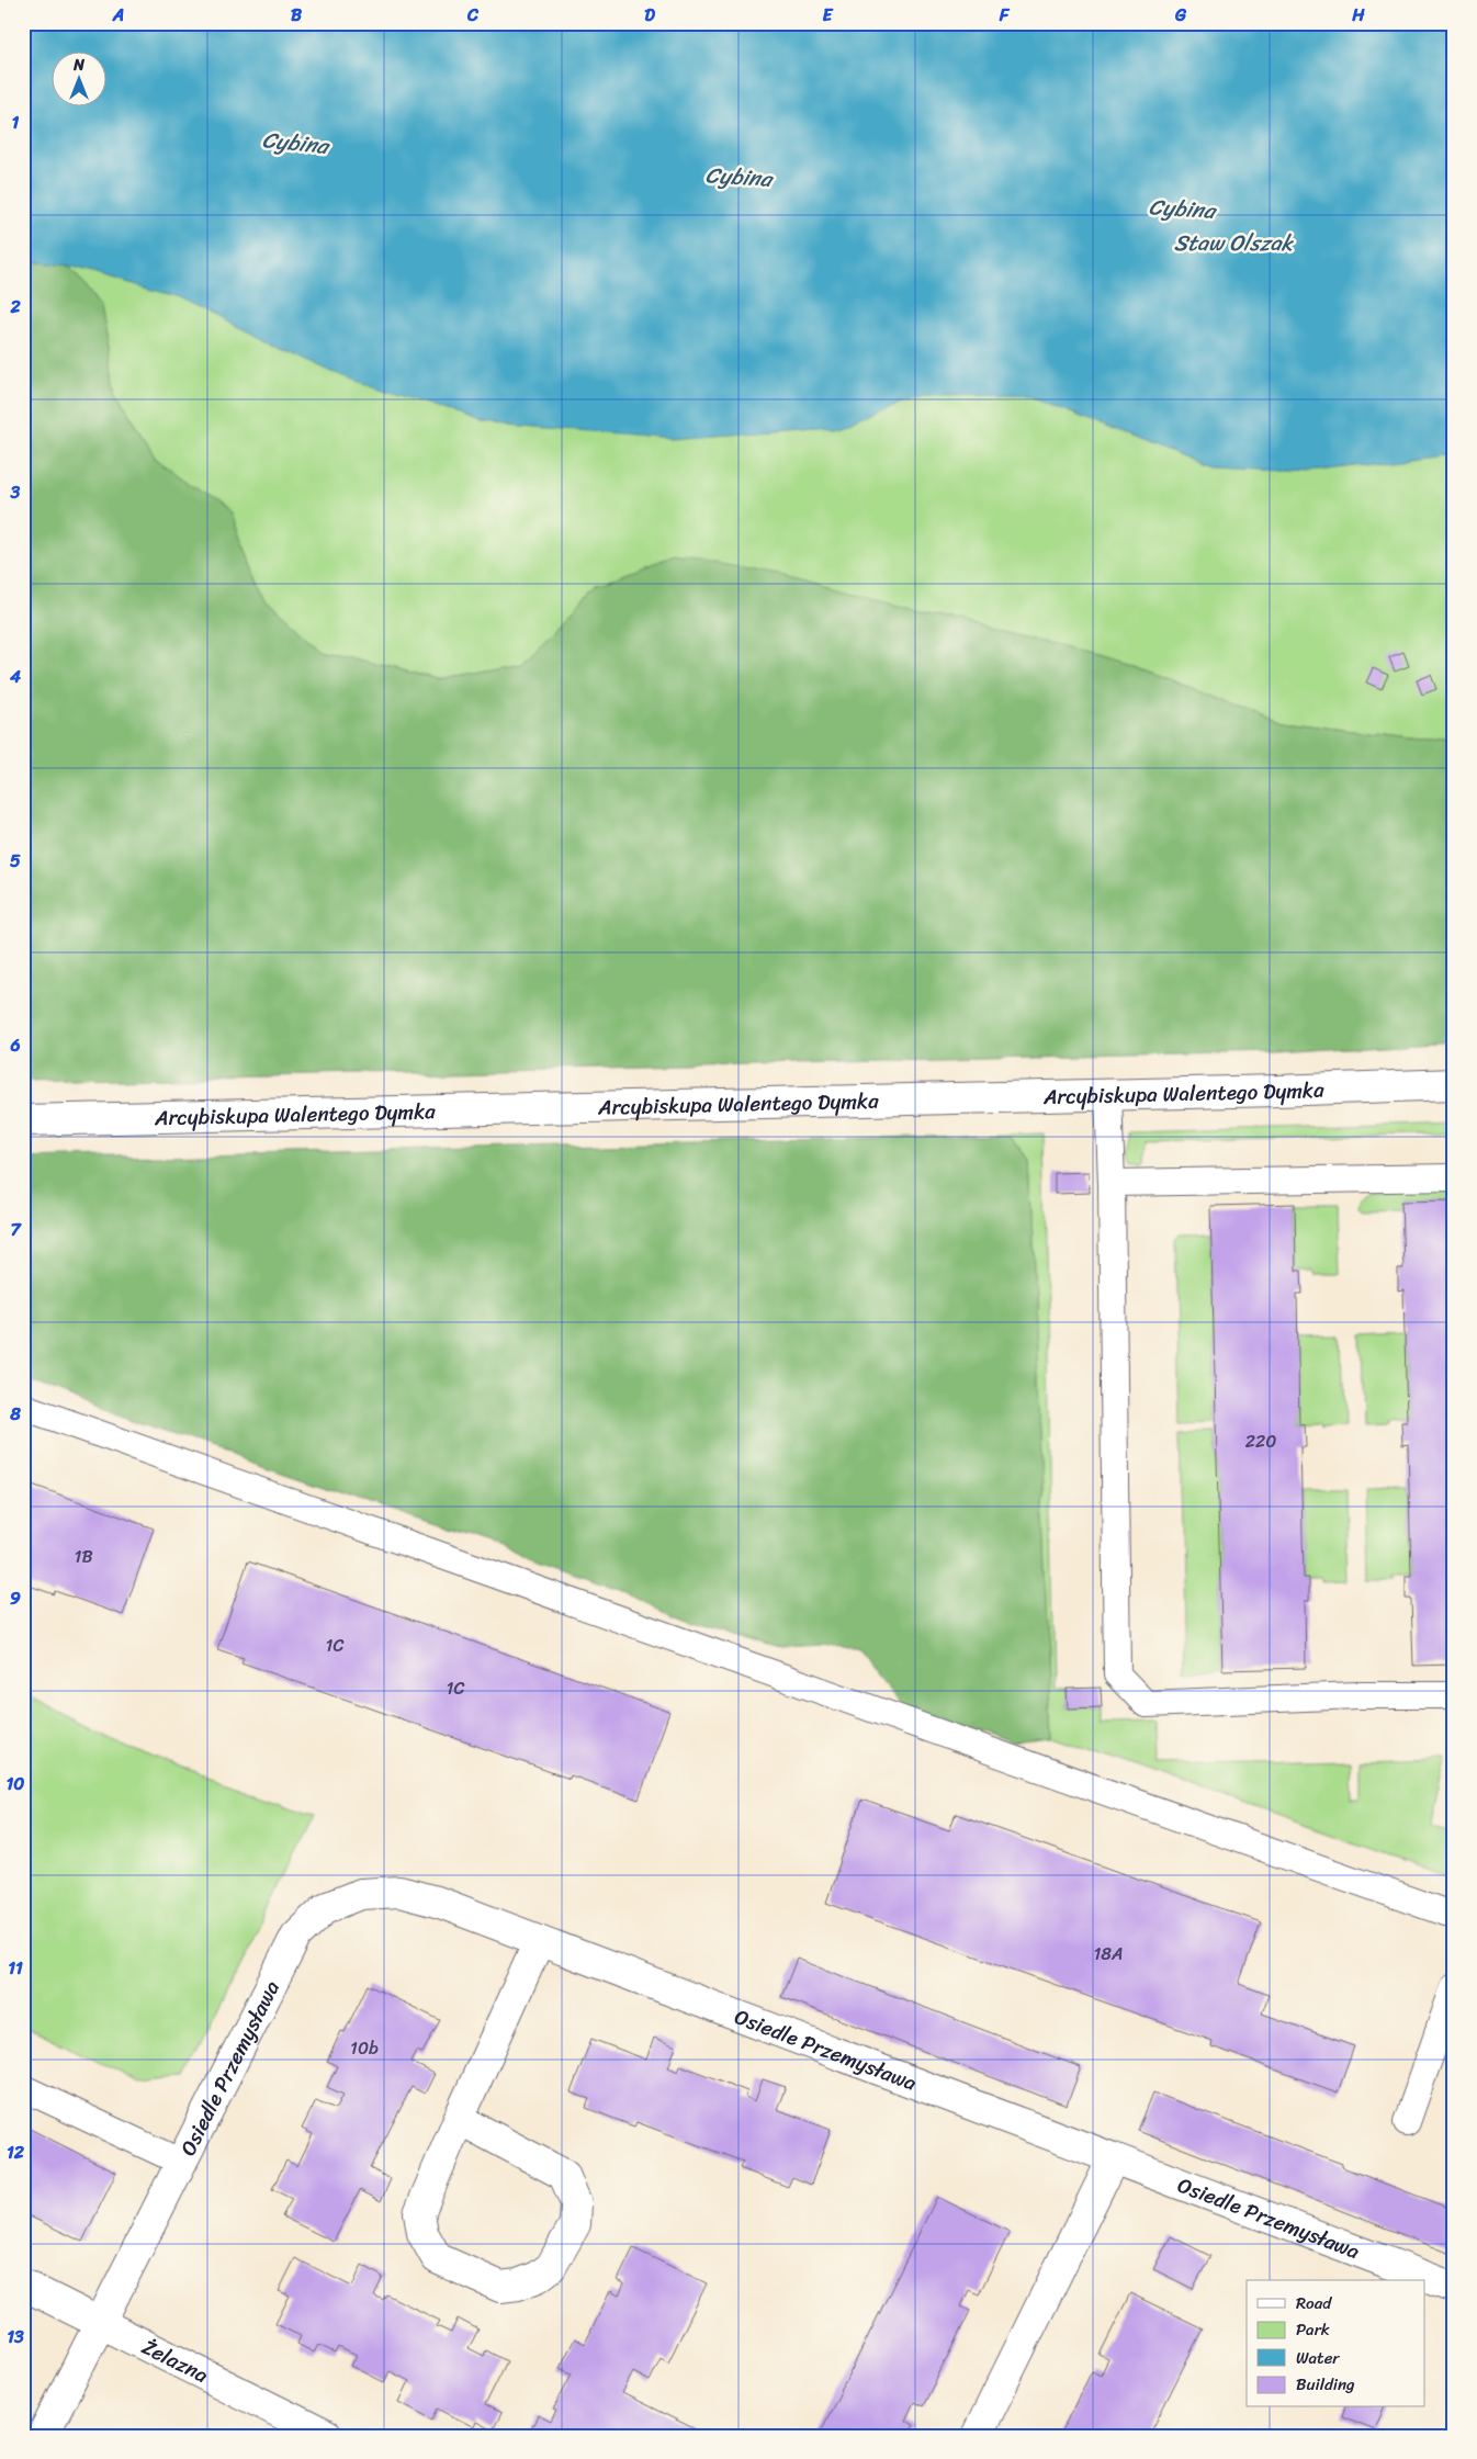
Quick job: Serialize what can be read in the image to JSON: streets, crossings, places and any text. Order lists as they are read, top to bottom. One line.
{"streets":{"street":["Arcybiskupa Walentego Dymka","Osiedle Przemysława","Żelazna"]},"crossings":[["Osiedle Przemysława","Żelazna"]],"water":["Cybina","Staw Olszak"],"house_numbers":["220","1B","1C","1C","18A","10b"],"legend":["Road","Park","Water","Building"],"north":"top","grid":{"columns":["A","B","C","D","E","F","G","H"],"rows":["1","2","3","4","5","6","7","8","9","10","11","12","13"]}}
